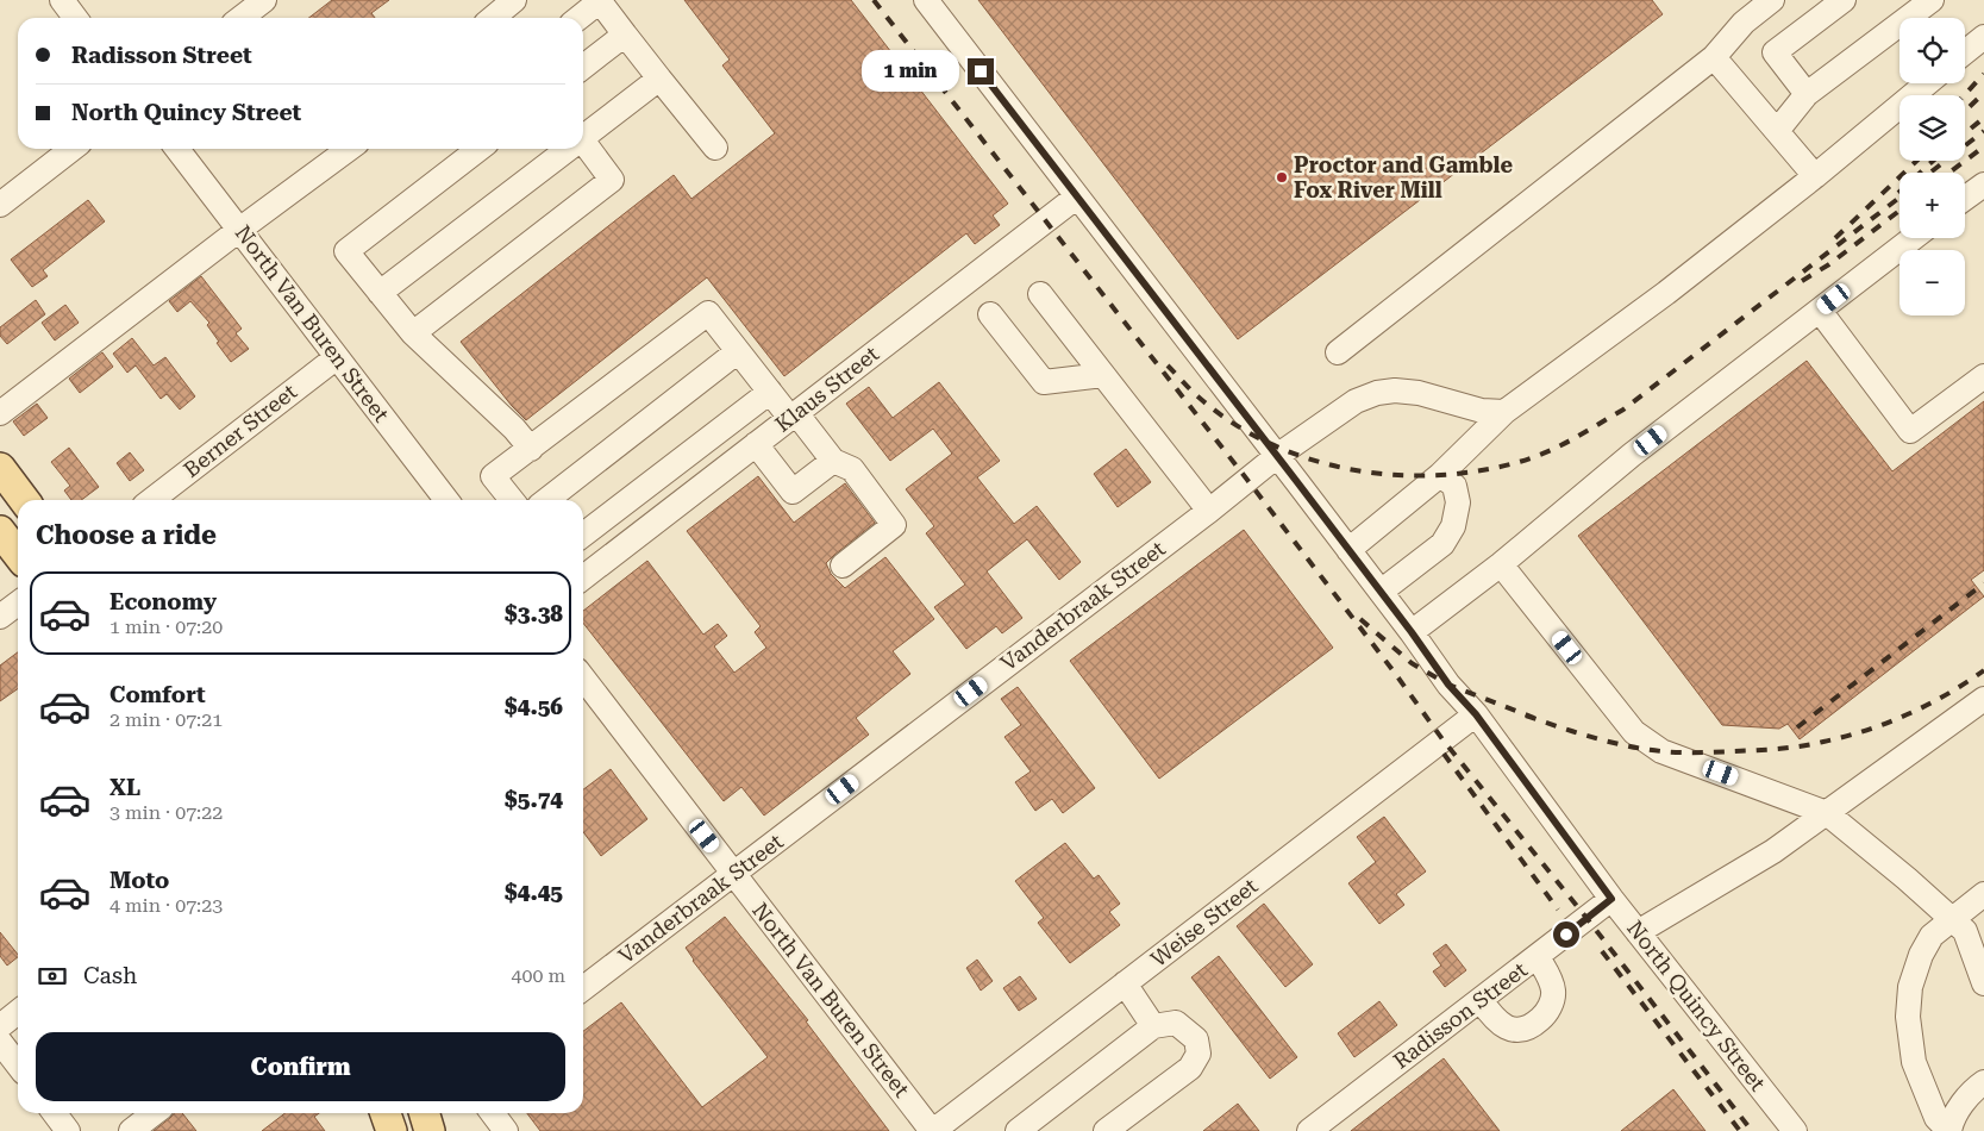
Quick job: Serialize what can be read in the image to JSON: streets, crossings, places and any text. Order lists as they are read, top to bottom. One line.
{"streets":{"street":["North Van Buren Street","Klaus Street","Berner Street","Vanderbraak Street","Weise Street","North Quincy Street","Radisson Street"]},"crossings":[["North Van Buren Street","Berner Street"],["North Van Buren Street","Vanderbraak Street"],["North Van Buren Street","Weise Street"],["Klaus Street","North Quincy Street"],["Vanderbraak Street","North Quincy Street"],["Weise Street","North Quincy Street"],["North Quincy Street","Radisson Street"]],"places":["Proctor and Gamble Fox River Mill"],"page":{"map_buttons":["+","−"],"banner":["Radisson Street","North Quincy Street"],"bubble":"1 min","heading":"Choose a ride","list":[{"name":"Economy","note":"1 min · 07:20","value":"$3.38"},{"name":"Comfort","note":"2 min · 07:21","value":"$4.56"},{"name":"XL","note":"3 min · 07:22","value":"$5.74"},{"name":"Moto","note":"4 min · 07:23","value":"$4.45"}],"pay":["Cash","400 m"],"buttons":"Confirm"}}
